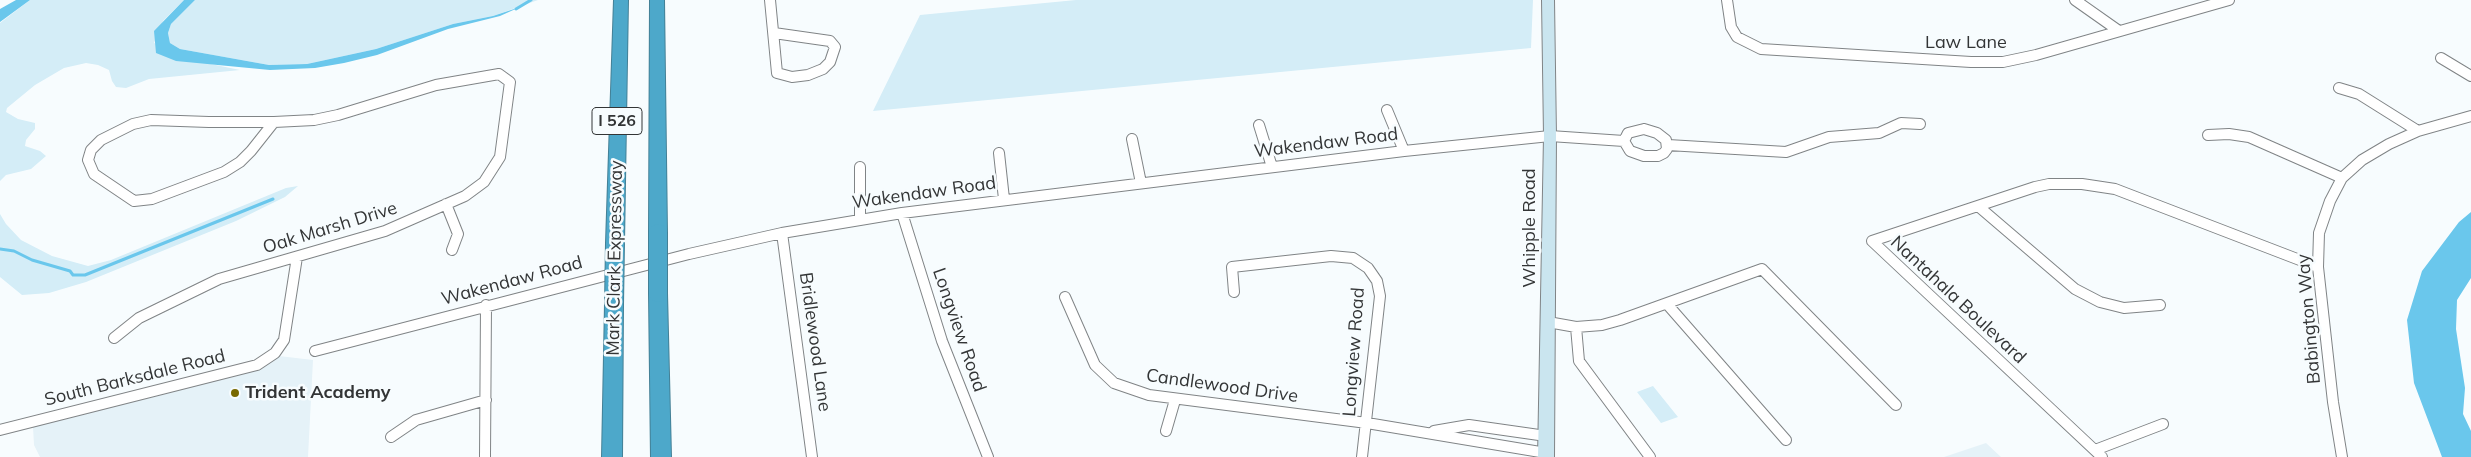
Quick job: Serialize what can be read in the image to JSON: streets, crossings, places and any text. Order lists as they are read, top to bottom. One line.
{"streets":{"highway":["I 526","Mark Clark Expressway"],"main road":["Whipple Road"],"street":["Law Lane","Wakendaw Road","Oak Marsh Drive","Nantahala Boulevard","Babington Way","Longview Road","Bridlewood Lane","South Barksdale Road","Candlewood Drive"]},"crossings":[["Wakendaw Road","Whipple Road"],["Wakendaw Road","Longview Road"],["Wakendaw Road","Bridlewood Lane"],["Oak Marsh Drive","South Barksdale Road"],["Whipple Road","Candlewood Drive"],["Nantahala Boulevard","Babington Way"],["Longview Road","Candlewood Drive"]],"places":["Trident Academy"]}
